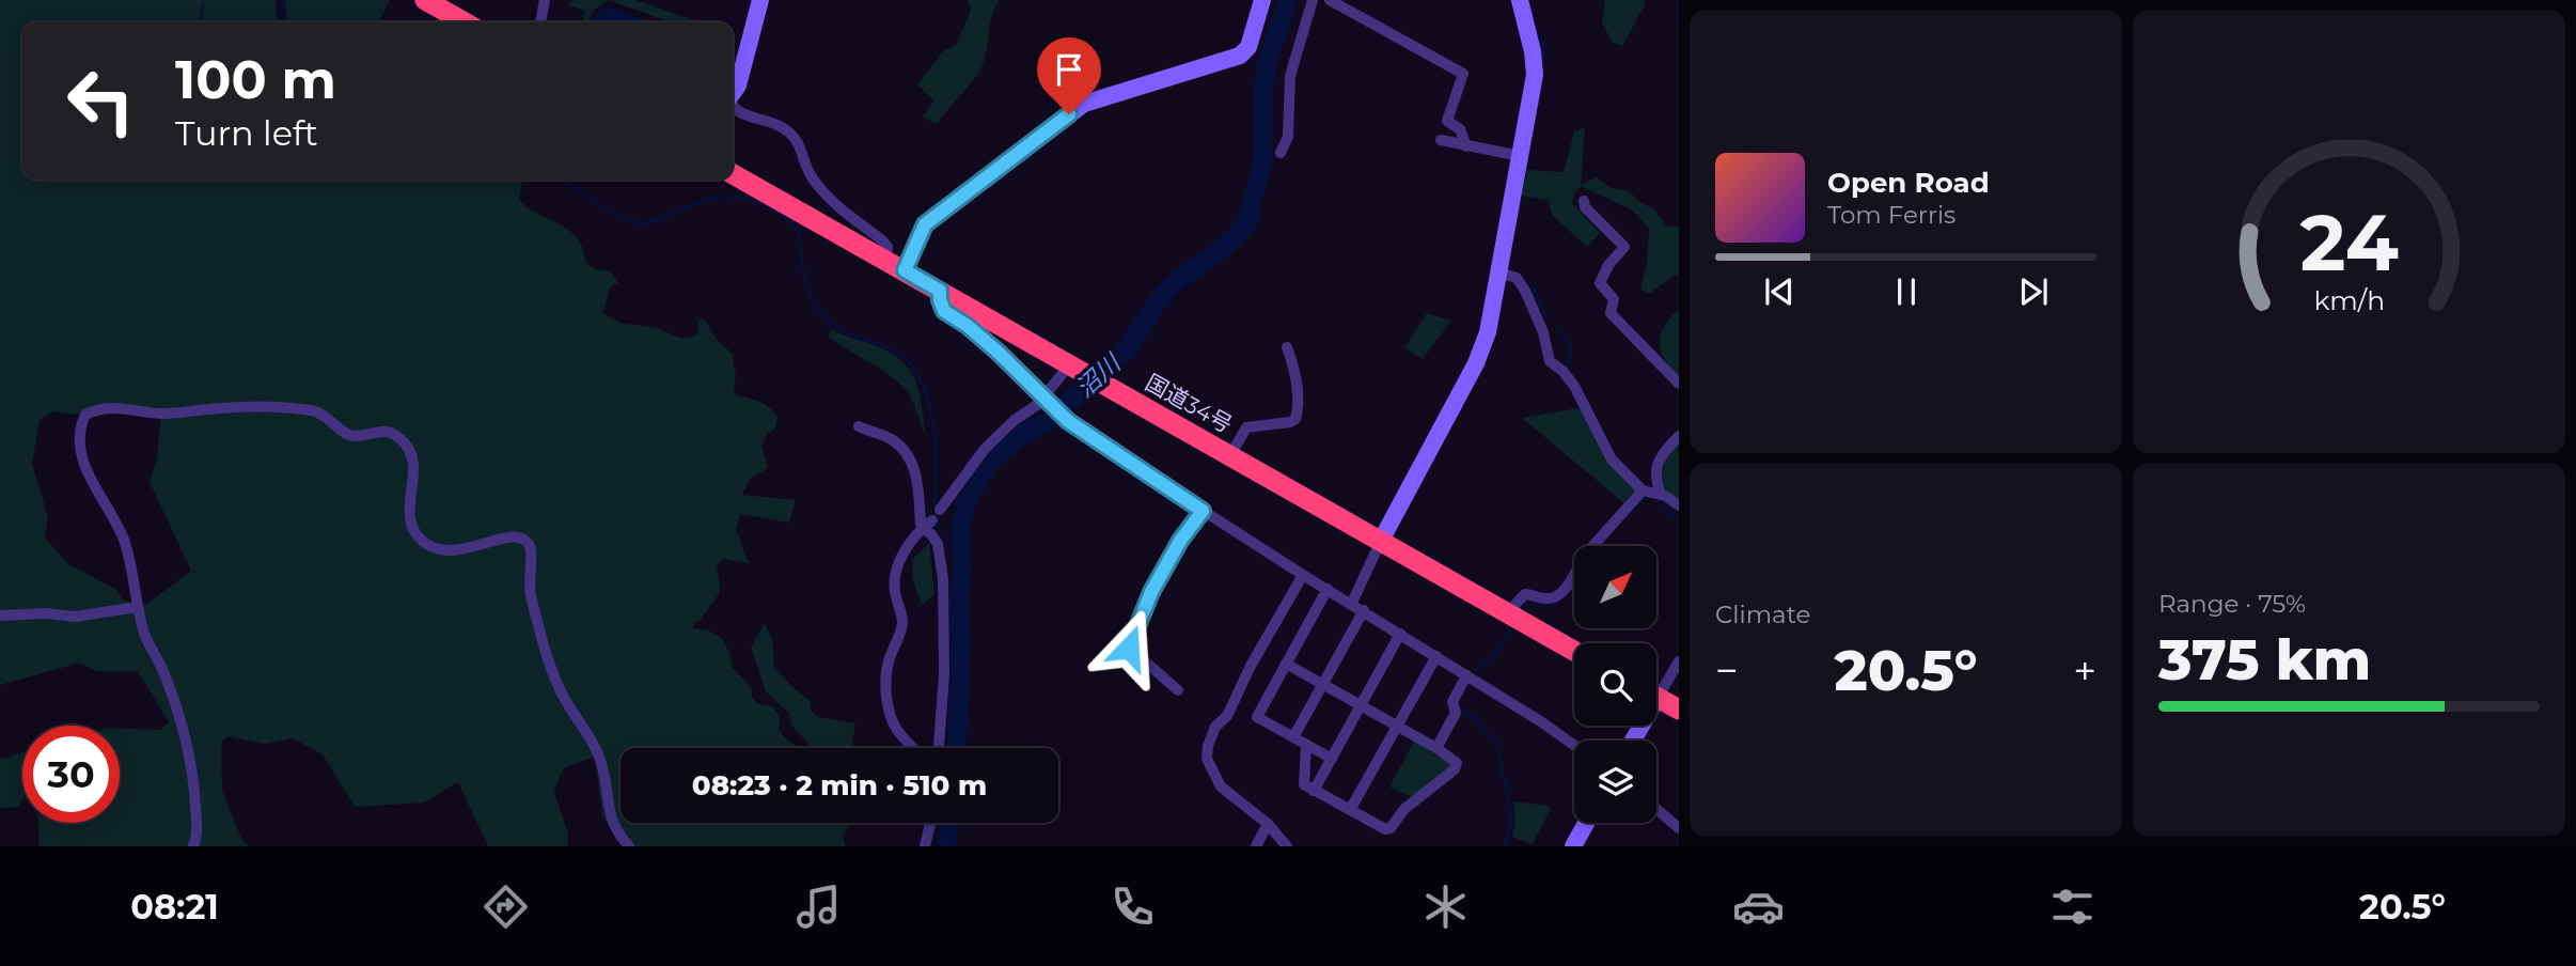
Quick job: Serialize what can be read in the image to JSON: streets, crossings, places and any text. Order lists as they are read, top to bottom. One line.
{"streets":{"highway":["国道34号"]},"water":["沼川"],"north":"top right","page":{"turn":["100 m","Turn left"],"song":["Open Road","Tom Ferris"],"tile":["Climate",["Range · 75%","375 km"]],"heat":["−","20.5°","+"],"limit":"30","trip":"08:23 · 2 min · 510 m","tabs":["08:21","20.5°"],"gauge":["24","km/h"]}}
